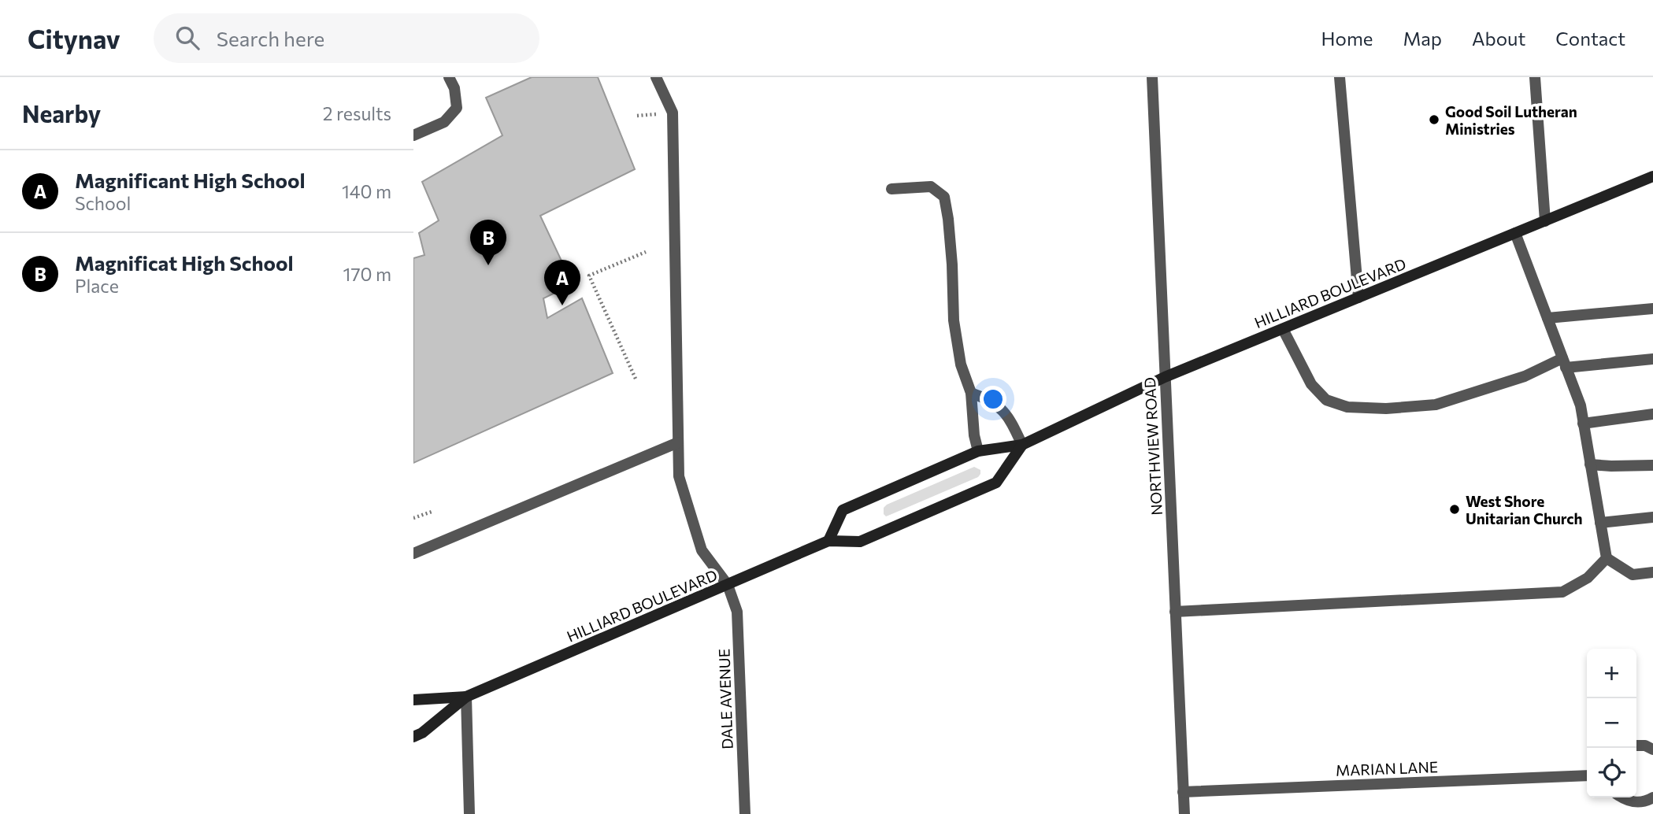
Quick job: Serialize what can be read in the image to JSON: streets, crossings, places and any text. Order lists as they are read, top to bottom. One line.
{"streets":{"main road":["HILLIARD BOULEVARD"],"street":["NORTHVIEW ROAD","DALE AVENUE","MARIAN LANE"]},"crossings":[["HILLIARD BOULEVARD","NORTHVIEW ROAD"],["HILLIARD BOULEVARD","DALE AVENUE"],["NORTHVIEW ROAD","MARIAN LANE"]],"places":["Good Soil Lutheran Ministries","West Shore Unitarian Church"],"page":{"header":"Citynav","search":"Search here","nav":["Home","Map","About","Contact"],"heading":["Nearby","2 results"],"list":[{"mark":"A","name":"Magnificant High School","note":"School","value":"140 m"},{"mark":"B","name":"Magnificat High School","note":"Place","value":"170 m"}],"pins":["B","A"],"map_buttons":["+","−"]}}
